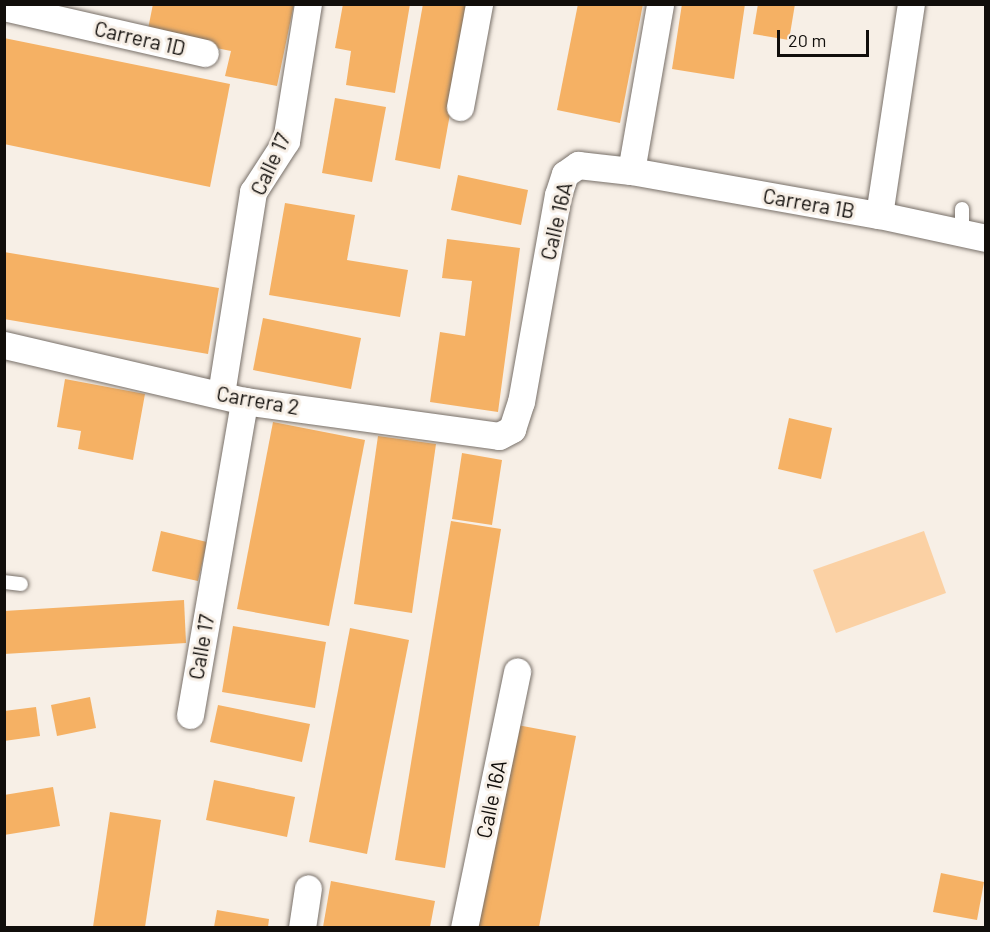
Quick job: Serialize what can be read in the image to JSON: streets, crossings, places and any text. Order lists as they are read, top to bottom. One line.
{"streets":{"street":["Carrera 1D","Calle 17","Carrera 1B","Calle 16A","Carrera 2"]},"crossings":[["Calle 17","Carrera 2"],["Carrera 1B","Calle 16A"],["Calle 16A","Carrera 2"]],"scale_bar":"20 m"}
